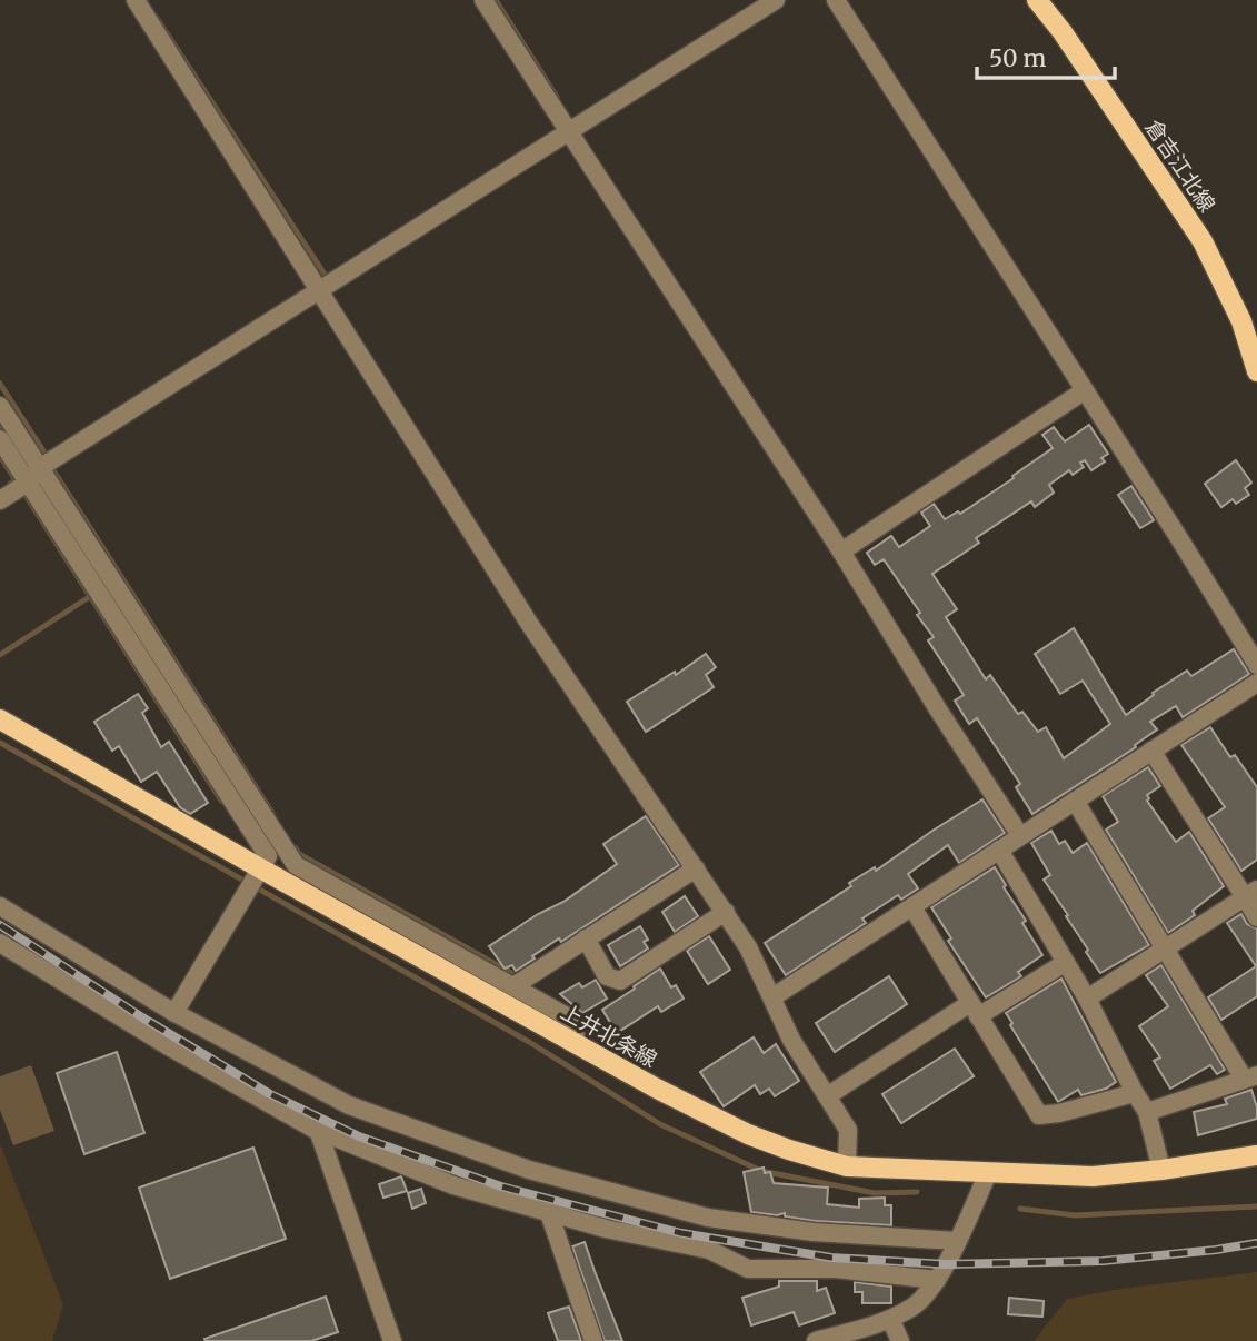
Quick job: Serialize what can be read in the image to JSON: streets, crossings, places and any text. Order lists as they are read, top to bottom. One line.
{"streets":{"main road":["倉吉江北線","上井北条線"]},"scale_bar":"50 m"}
